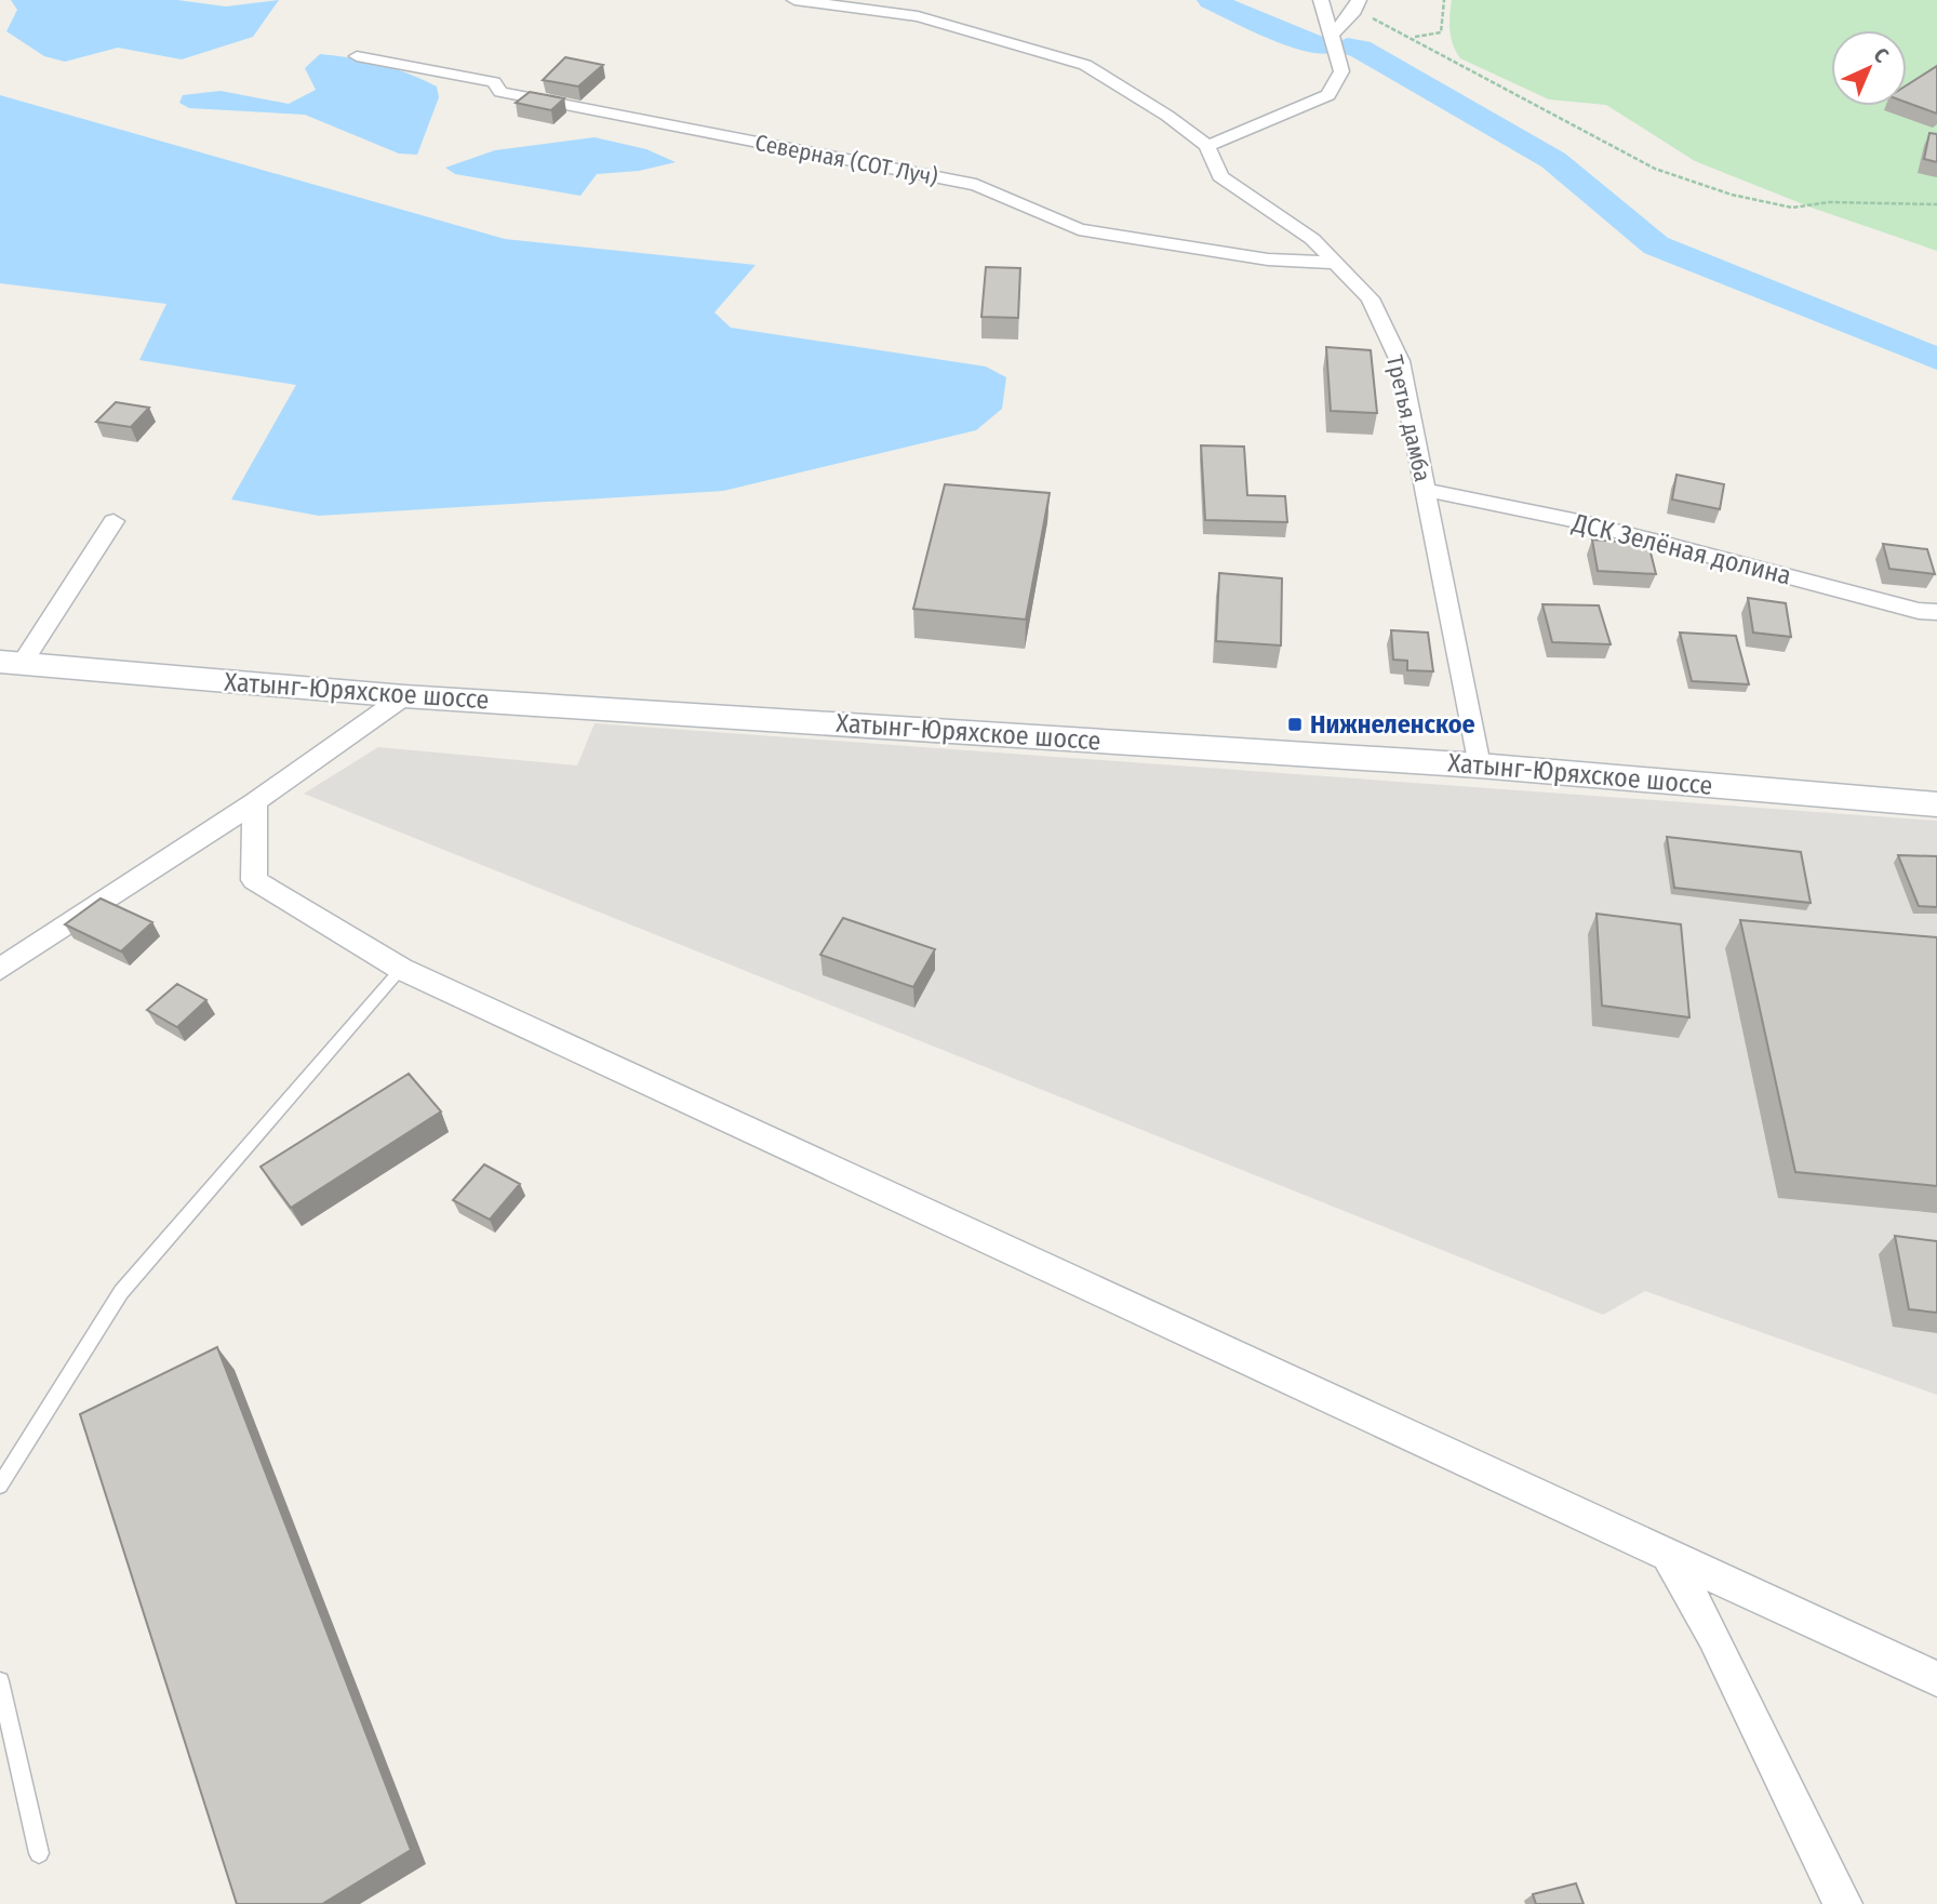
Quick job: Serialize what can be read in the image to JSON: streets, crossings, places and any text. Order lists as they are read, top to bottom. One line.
{"streets":{"main road":["Хатынг-Юряхское шоссе"],"street":["Северная (СОТ Луч)","Третья дамба","ДСК Зелёная долина"]},"crossings":[["Северная (СОТ Луч)","Третья дамба"],["Третья дамба","ДСК Зелёная долина"],["Третья дамба","Хатынг-Юряхское шоссе"]],"places":{"transit":["Нижнеленское"]},"north":"top right"}
